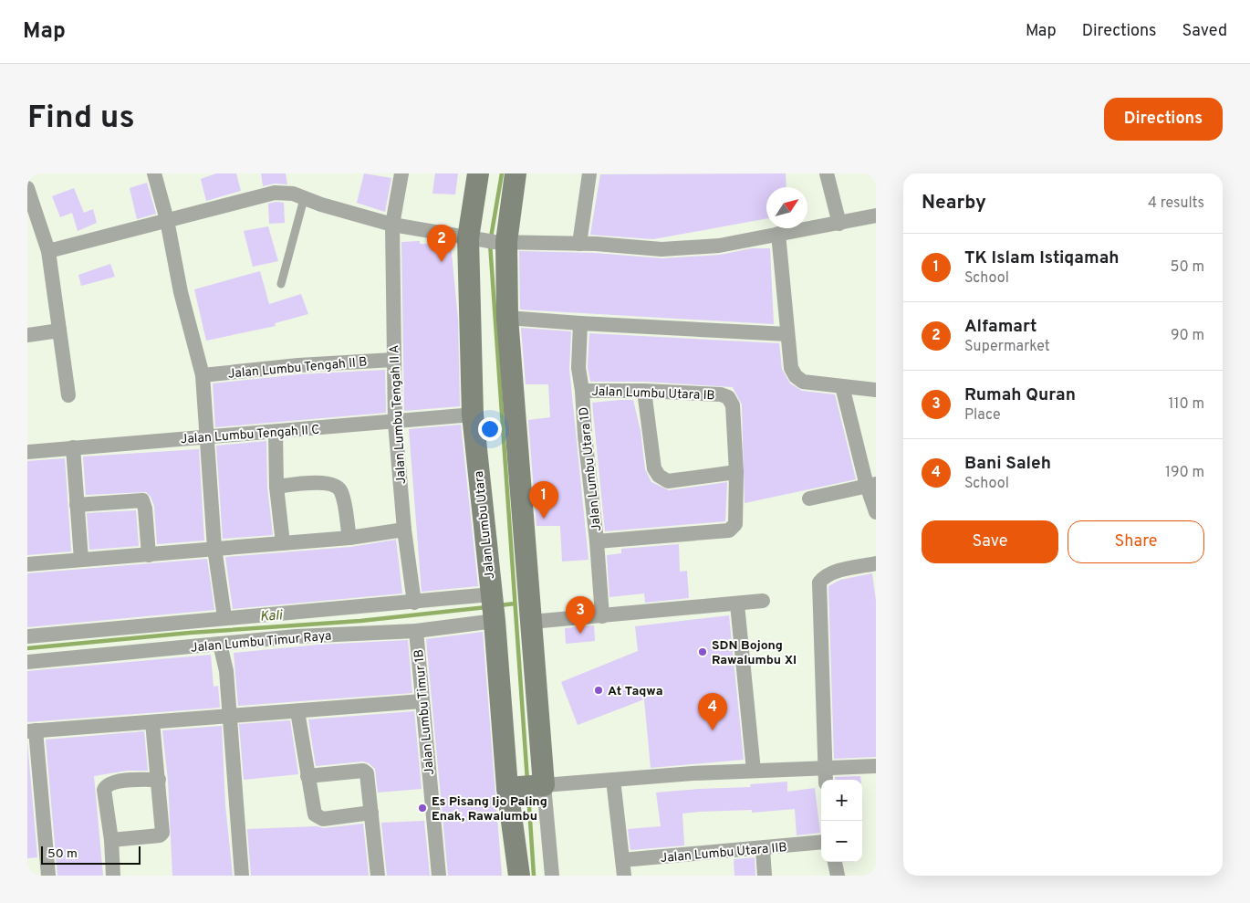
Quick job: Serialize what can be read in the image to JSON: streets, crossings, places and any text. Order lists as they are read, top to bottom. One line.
{"streets":{"street":["Jalan Lumbu Tengah II B","Jalan Lumbu Utara IB","Jalan Lumbu Tengah II A","Jalan Lumbu Tengah II C","Jalan Lumbu Utara 1D","Jalan Lumbu Utara","Jalan Lumbu Timur Raya","Jalan Lumbu Timur 1B","Jalan Lumbu Utara IIB"]},"crossings":[["Jalan Lumbu Tengah II B","Jalan Lumbu Tengah II A"],["Jalan Lumbu Utara IB","Jalan Lumbu Utara 1D"],["Jalan Lumbu Tengah II A","Jalan Lumbu Tengah II C"],["Jalan Lumbu Tengah II A","Jalan Lumbu Timur Raya"],["Jalan Lumbu Tengah II C","Jalan Lumbu Utara"],["Jalan Lumbu Utara","Jalan Lumbu Timur Raya"],["Jalan Lumbu Timur Raya","Jalan Lumbu Timur 1B"]],"water":["Kali"],"places":["SDN Bojong Rawalumbu XI","At Taqwa","Es Pisang Ijo Paling Enak, Rawalumbu"],"scale_bar":"50 m","north":"top right","page":{"header":"Map","nav":["Map","Directions","Saved"],"buttons":["Directions",["Save","Share"]],"title":"Find us","heading":["Nearby","4 results"],"pins":["2","1","3","4"],"list":[{"mark":"1","name":"TK Islam Istiqamah","note":"School","value":"50 m"},{"mark":"2","name":"Alfamart","note":"Supermarket","value":"90 m"},{"mark":"3","name":"Rumah Quran","note":"Place","value":"110 m"},{"mark":"4","name":"Bani Saleh","note":"School","value":"190 m"}],"map_buttons":["+","−"],"scale":"50 m"}}
